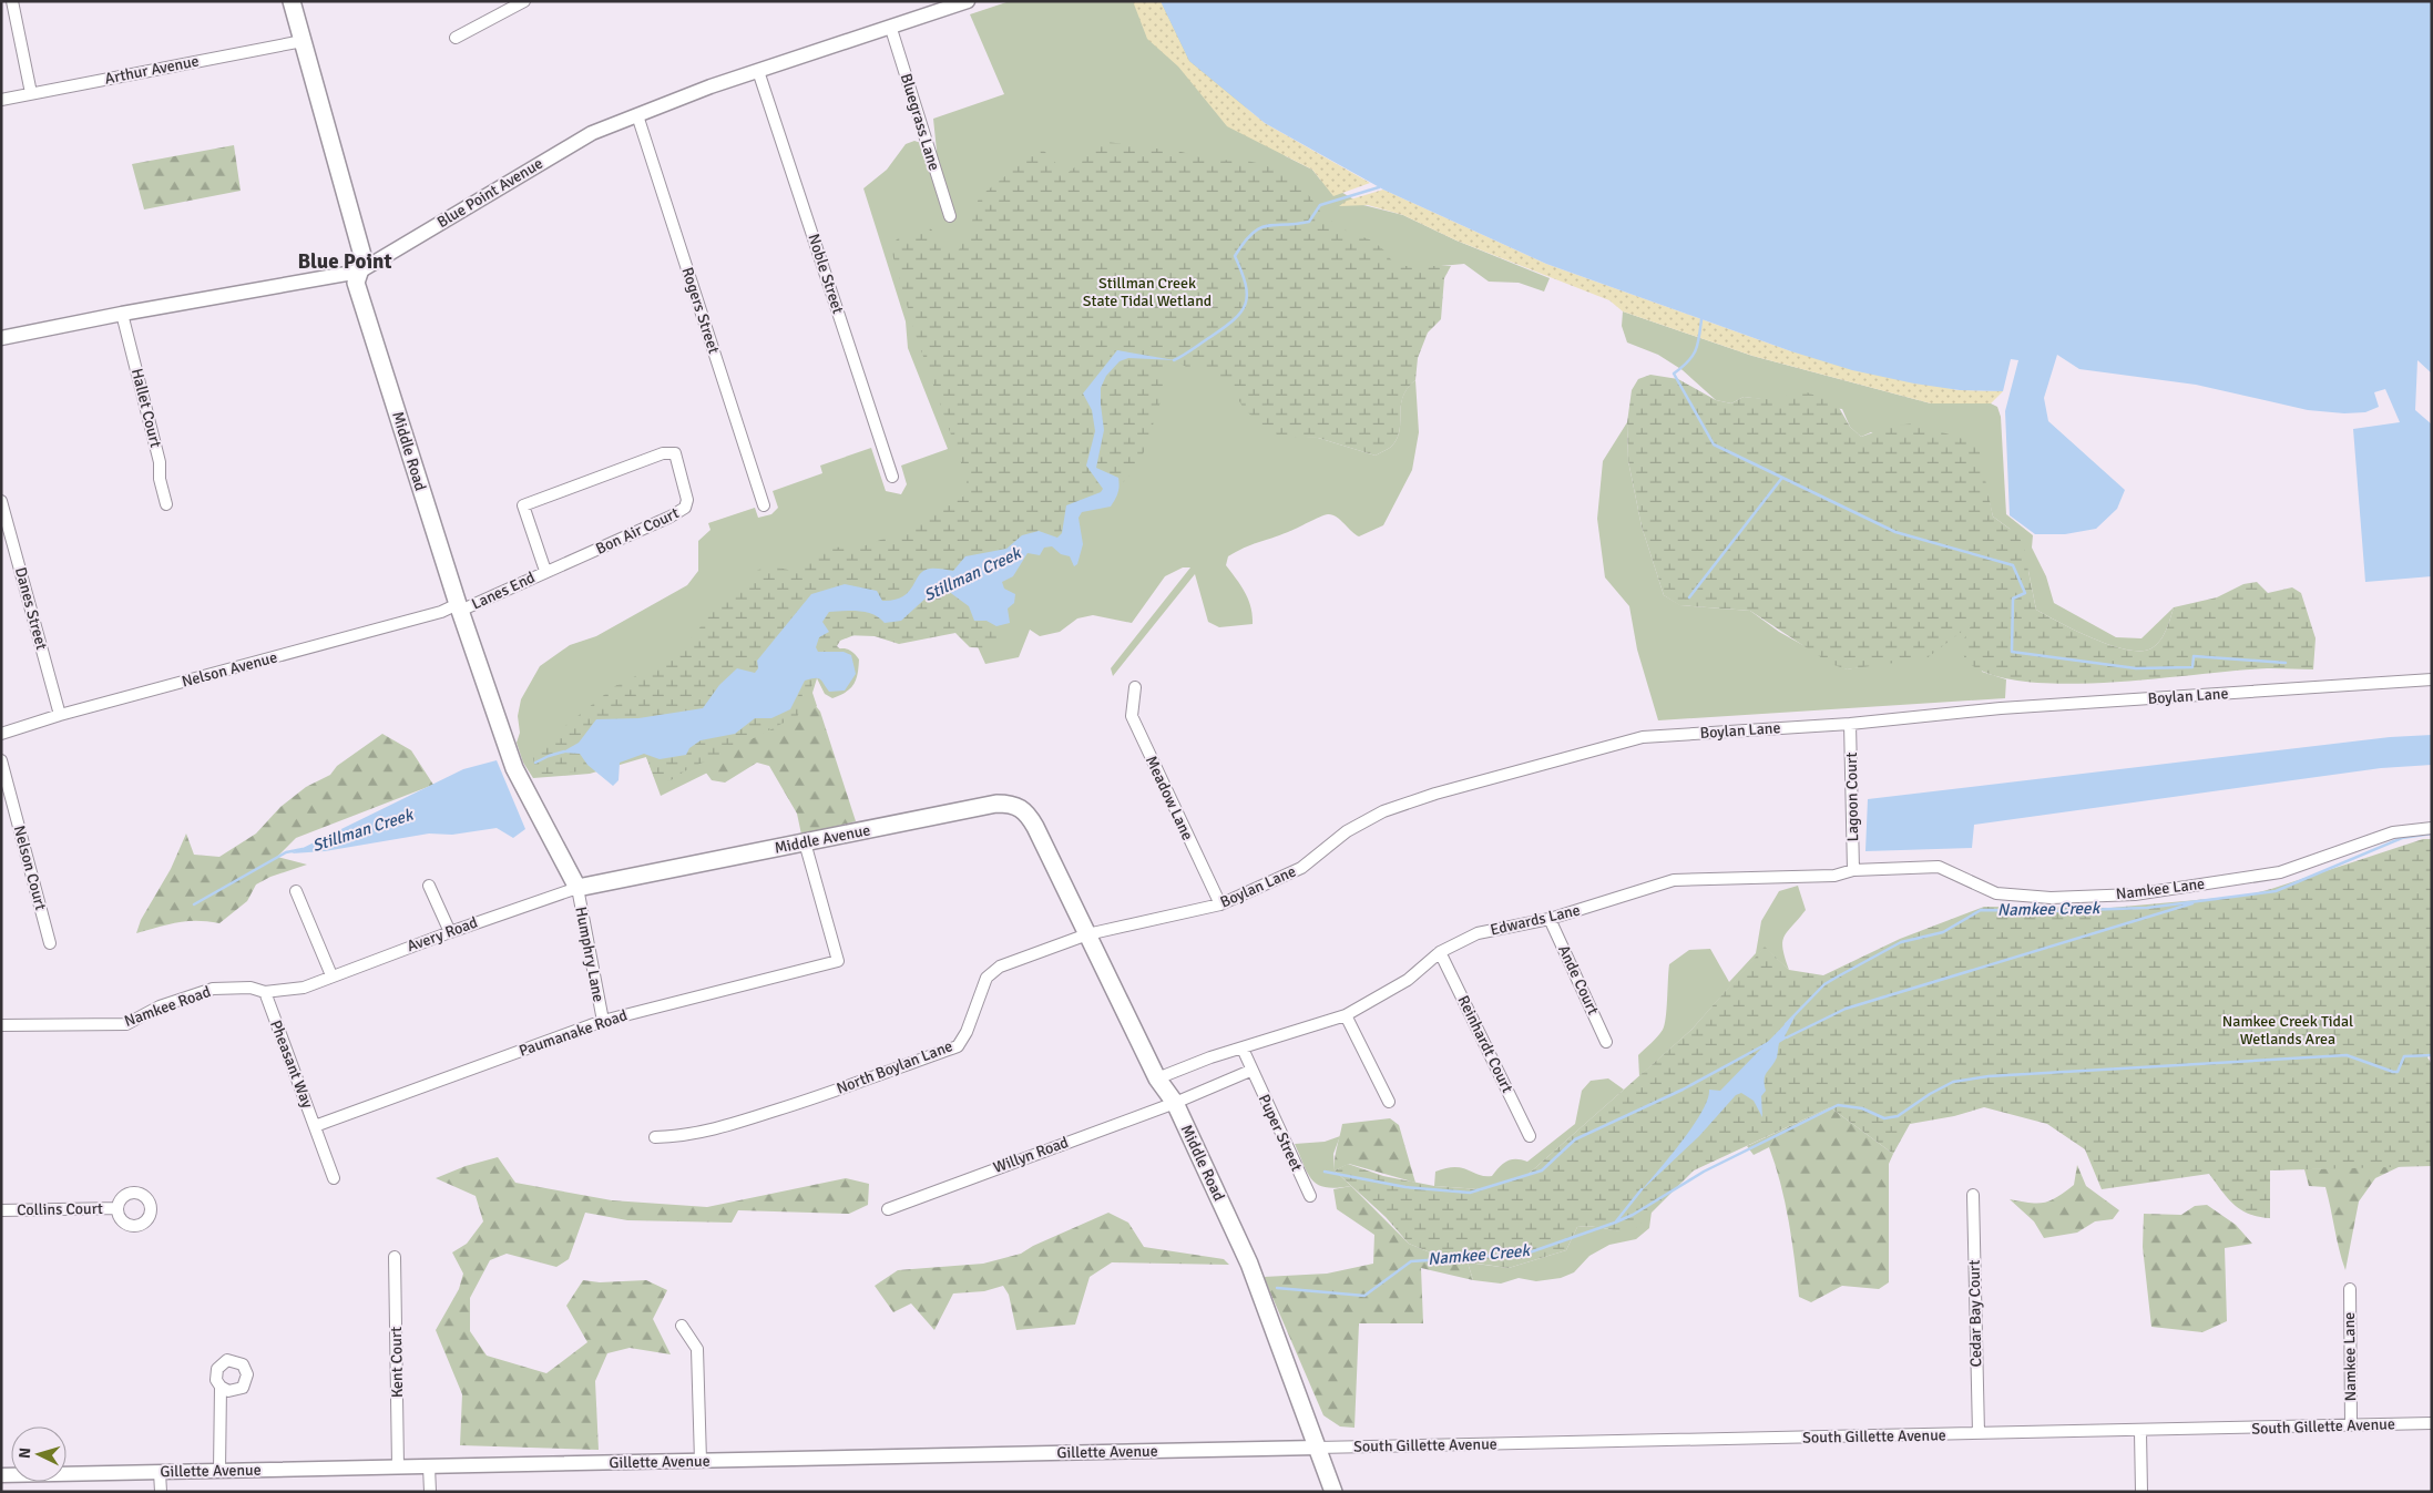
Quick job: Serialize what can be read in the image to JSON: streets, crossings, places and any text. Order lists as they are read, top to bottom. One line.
{"streets":{"main road":["Middle Road","Middle Avenue"],"street":["Arthur Avenue","Bluegrass Lane","Blue Point Avenue","Noble Street","Rogers Street","Hallet Court","Bon Air Court","Lanes End","Danes Street","Nelson Avenue","Boylan Lane","Lagoon Court","Meadow Lane","Nelson Court","Namkee Lane","Edwards Lane","Avery Road","Humphry Lane","Ande Court","Namkee Road","Paumanake Road","Reinhardt Court","Pheasant Way","North Boylan Lane","Puper Street","Willyn Road","Collins Court","Cedar Bay Court","Kent Court","South Gillette Avenue","Gillette Avenue"]},"crossings":[["Arthur Avenue","Middle Road"],["Bluegrass Lane","Blue Point Avenue"],["Blue Point Avenue","Noble Street"],["Blue Point Avenue","Rogers Street"],["Blue Point Avenue","Hallet Court"],["Blue Point Avenue","Middle Road"],["Middle Road","Lanes End"],["Middle Road","Nelson Avenue"],["Middle Road","Boylan Lane"],["Middle Road","Middle Avenue"],["Middle Road","Edwards Lane"],["Middle Road","Avery Road"],["Middle Road","Humphry Lane"],["Middle Road","North Boylan Lane"],["Middle Road","Willyn Road"],["Middle Road","South Gillette Avenue"],["Middle Road","Gillette Avenue"],["Bon Air Court","Lanes End"],["Lanes End","Nelson Avenue"],["Danes Street","Nelson Avenue"],["Boylan Lane","Lagoon Court"],["Boylan Lane","Meadow Lane"],["Boylan Lane","North Boylan Lane"],["Lagoon Court","Namkee Lane"],["Lagoon Court","Edwards Lane"],["Middle Avenue","Avery Road"],["Middle Avenue","Humphry Lane"],["Middle Avenue","Paumanake Road"],["Namkee Lane","Edwards Lane"],["Namkee Lane","South Gillette Avenue"],["Edwards Lane","Ande Court"],["Edwards Lane","Reinhardt Court"],["Avery Road","Humphry Lane"],["Avery Road","Namkee Road"],["Avery Road","Pheasant Way"],["Humphry Lane","Paumanake Road"],["Namkee Road","Pheasant Way"],["Paumanake Road","Pheasant Way"],["Puper Street","Willyn Road"],["Cedar Bay Court","South Gillette Avenue"],["Kent Court","Gillette Avenue"],["South Gillette Avenue","Gillette Avenue"]],"districts":["Blue Point"],"water":["Stillman Creek","Namkee Creek"],"parks":["Stillman Creek State Tidal Wetland","Namkee Creek Tidal Wetlands Area"],"north":"left"}
